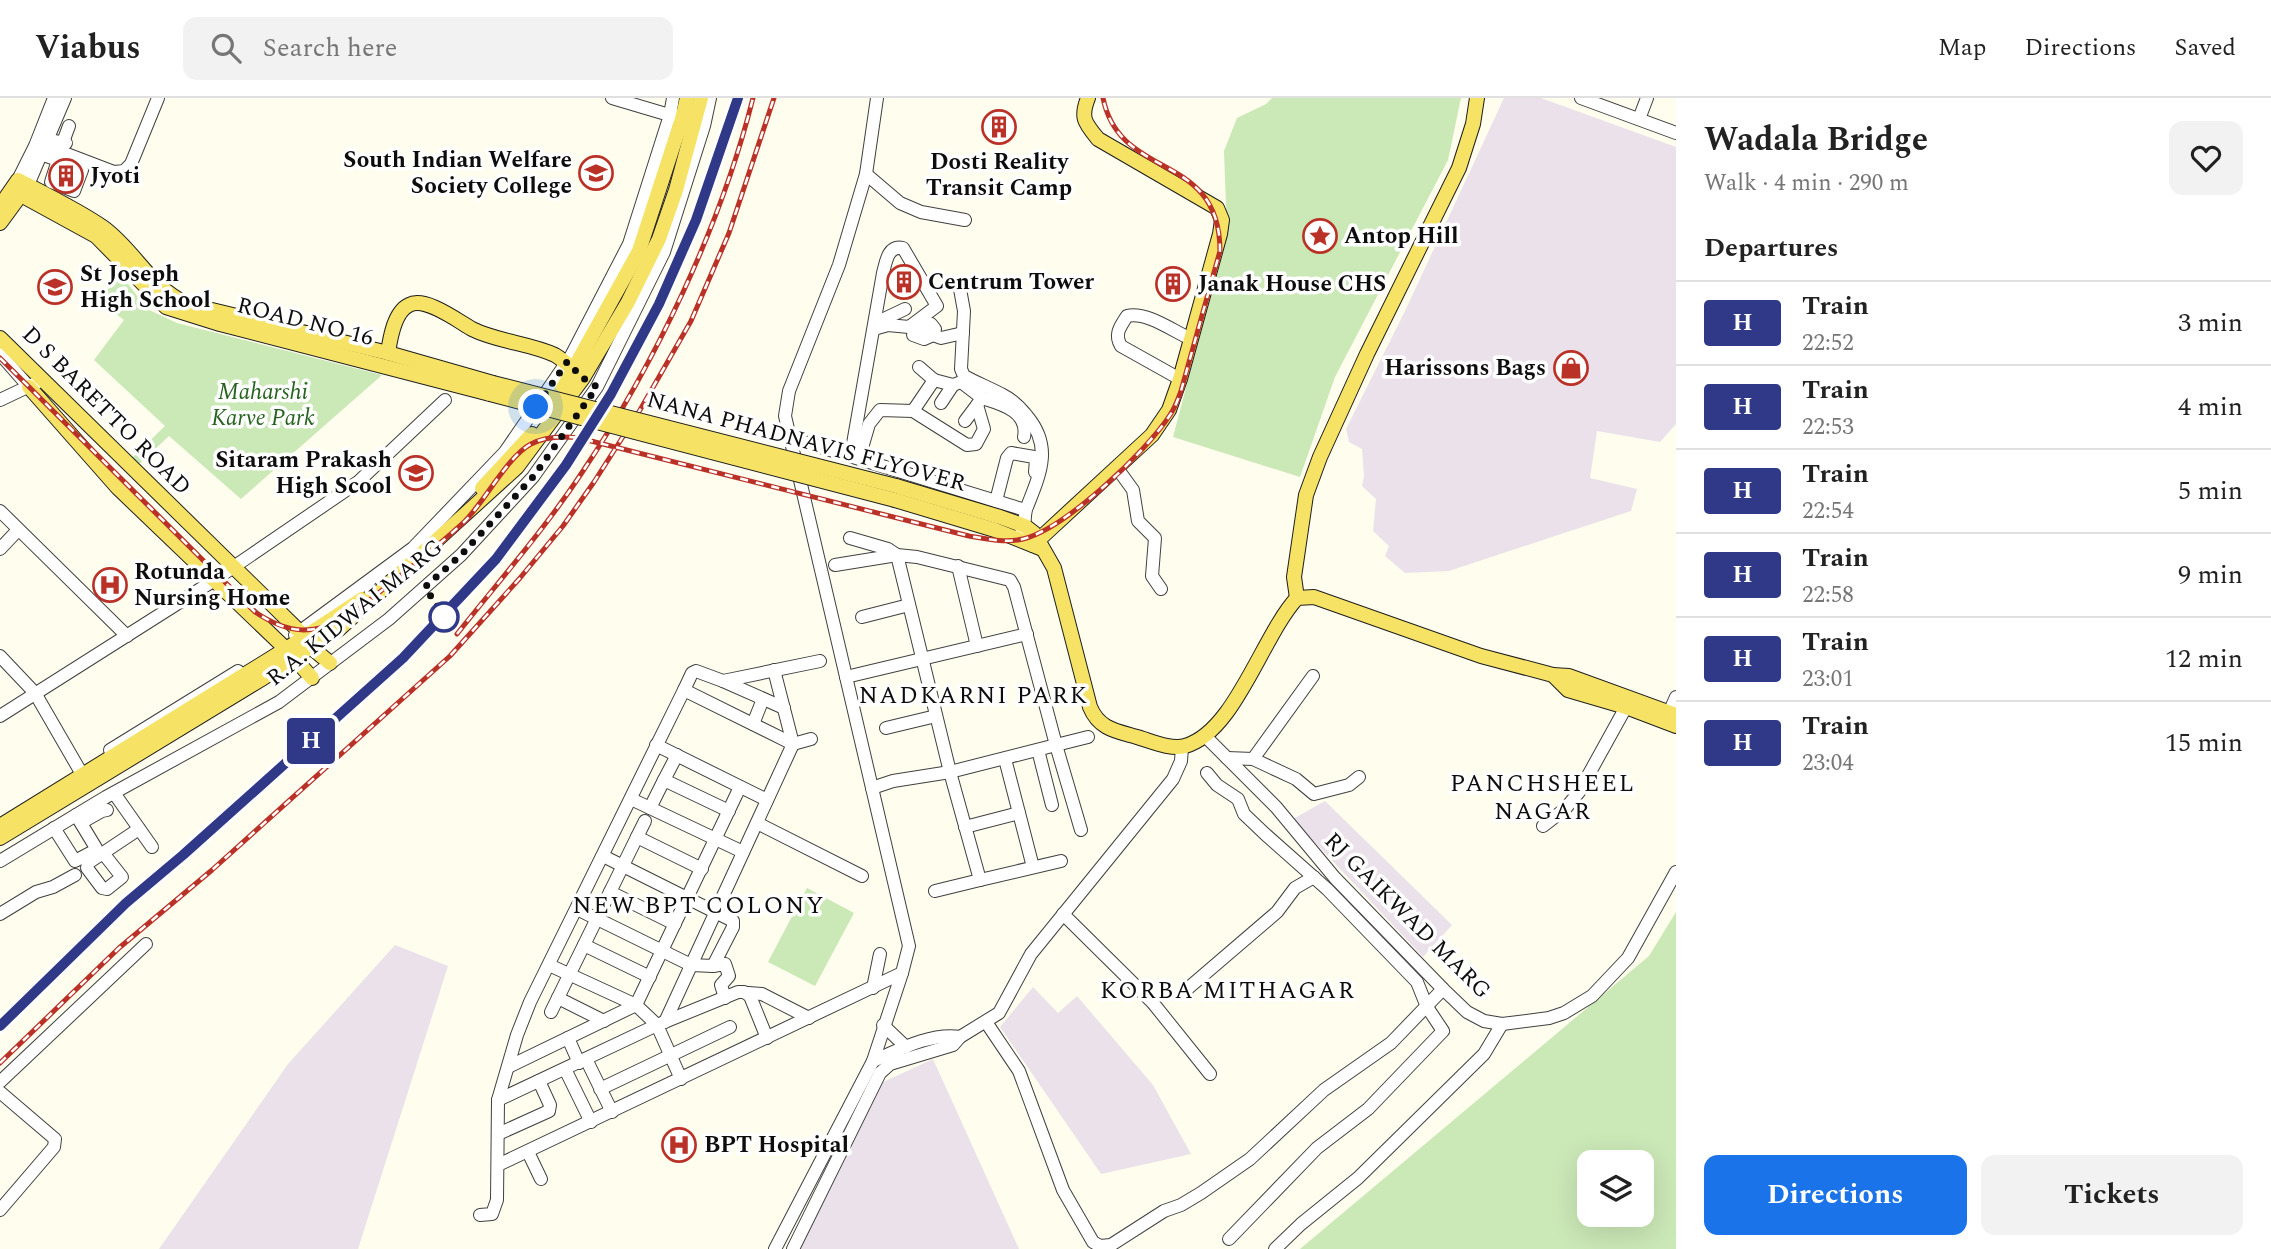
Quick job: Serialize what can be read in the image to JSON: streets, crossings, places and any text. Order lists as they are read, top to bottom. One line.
{"streets":{"main road":["ROAD NO 16","D S BARETTO ROAD","NANA PHADNAVIS FLYOVER"],"street":["R.A. KIDWAI MARG","RJ GAIKWAD MARG"]},"crossings":[["ROAD NO 16","NANA PHADNAVIS FLYOVER"],["D S BARETTO ROAD","R.A. KIDWAI MARG"]],"districts":["NADKARNI PARK","PANCHSHEEL NAGAR","NEW BPT COLONY","KORBA MITHAGAR"],"parks":["Maharshi Karve Park"],"places":{"building":["Dosti Reality Transit Camp","Jyoti","Centrum Tower","Janak House CHS"],"school or university":["South Indian Welfare Society College","St Joseph High School","Sitaram Prakash High Scool"],"place":["Antop Hill"],"shop":["Harissons Bags"],"hospital":["Rotunda Nursing Home","BPT Hospital"]},"page":{"header":"Viabus","search":"Search here","nav":["Map","Directions","Saved"],"on_map":"H","heading":[["Wadala Bridge","Walk · 4 min · 290 m"],"Departures"],"list":[{"mark":"H","name":"Train","note":"22:52","value":"3 min"},{"mark":"H","name":"Train","note":"22:53","value":"4 min"},{"mark":"H","name":"Train","note":"22:54","value":"5 min"},{"mark":"H","name":"Train","note":"22:58","value":"9 min"},{"mark":"H","name":"Train","note":"23:01","value":"12 min"},{"mark":"H","name":"Train","note":"23:04","value":"15 min"}],"buttons":["Directions","Tickets"]}}
